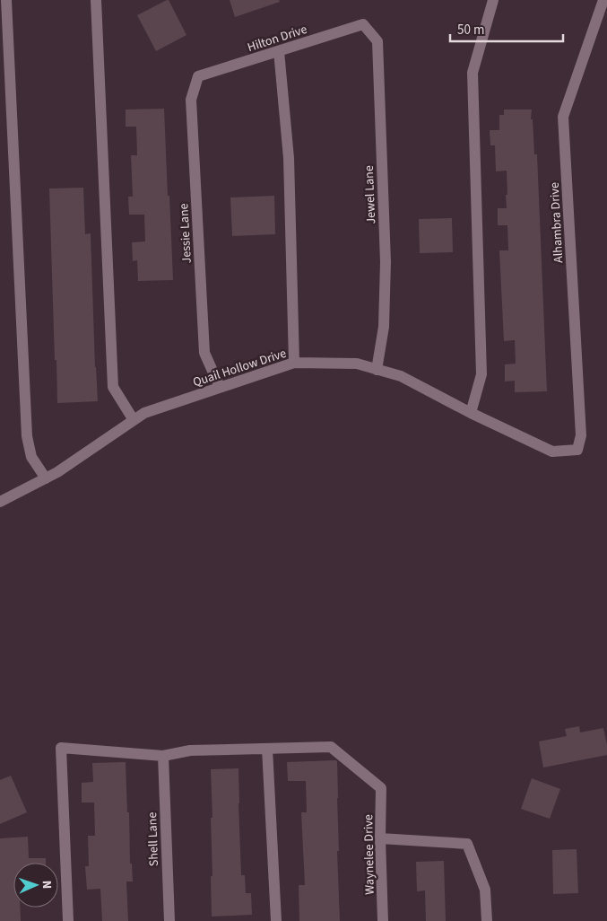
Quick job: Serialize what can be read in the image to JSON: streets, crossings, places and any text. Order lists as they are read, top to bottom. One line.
{"streets":{"street":["Hilton Drive","Jewel Lane","Alhambra Drive","Jessie Lane","Quail Hollow Drive","Shell Lane","Waynelee Drive"]},"crossings":[["Hilton Drive","Jewel Lane"],["Hilton Drive","Jessie Lane"],["Jewel Lane","Quail Hollow Drive"],["Alhambra Drive","Quail Hollow Drive"],["Jessie Lane","Quail Hollow Drive"]],"scale_bar":"50 m","north":"right"}
